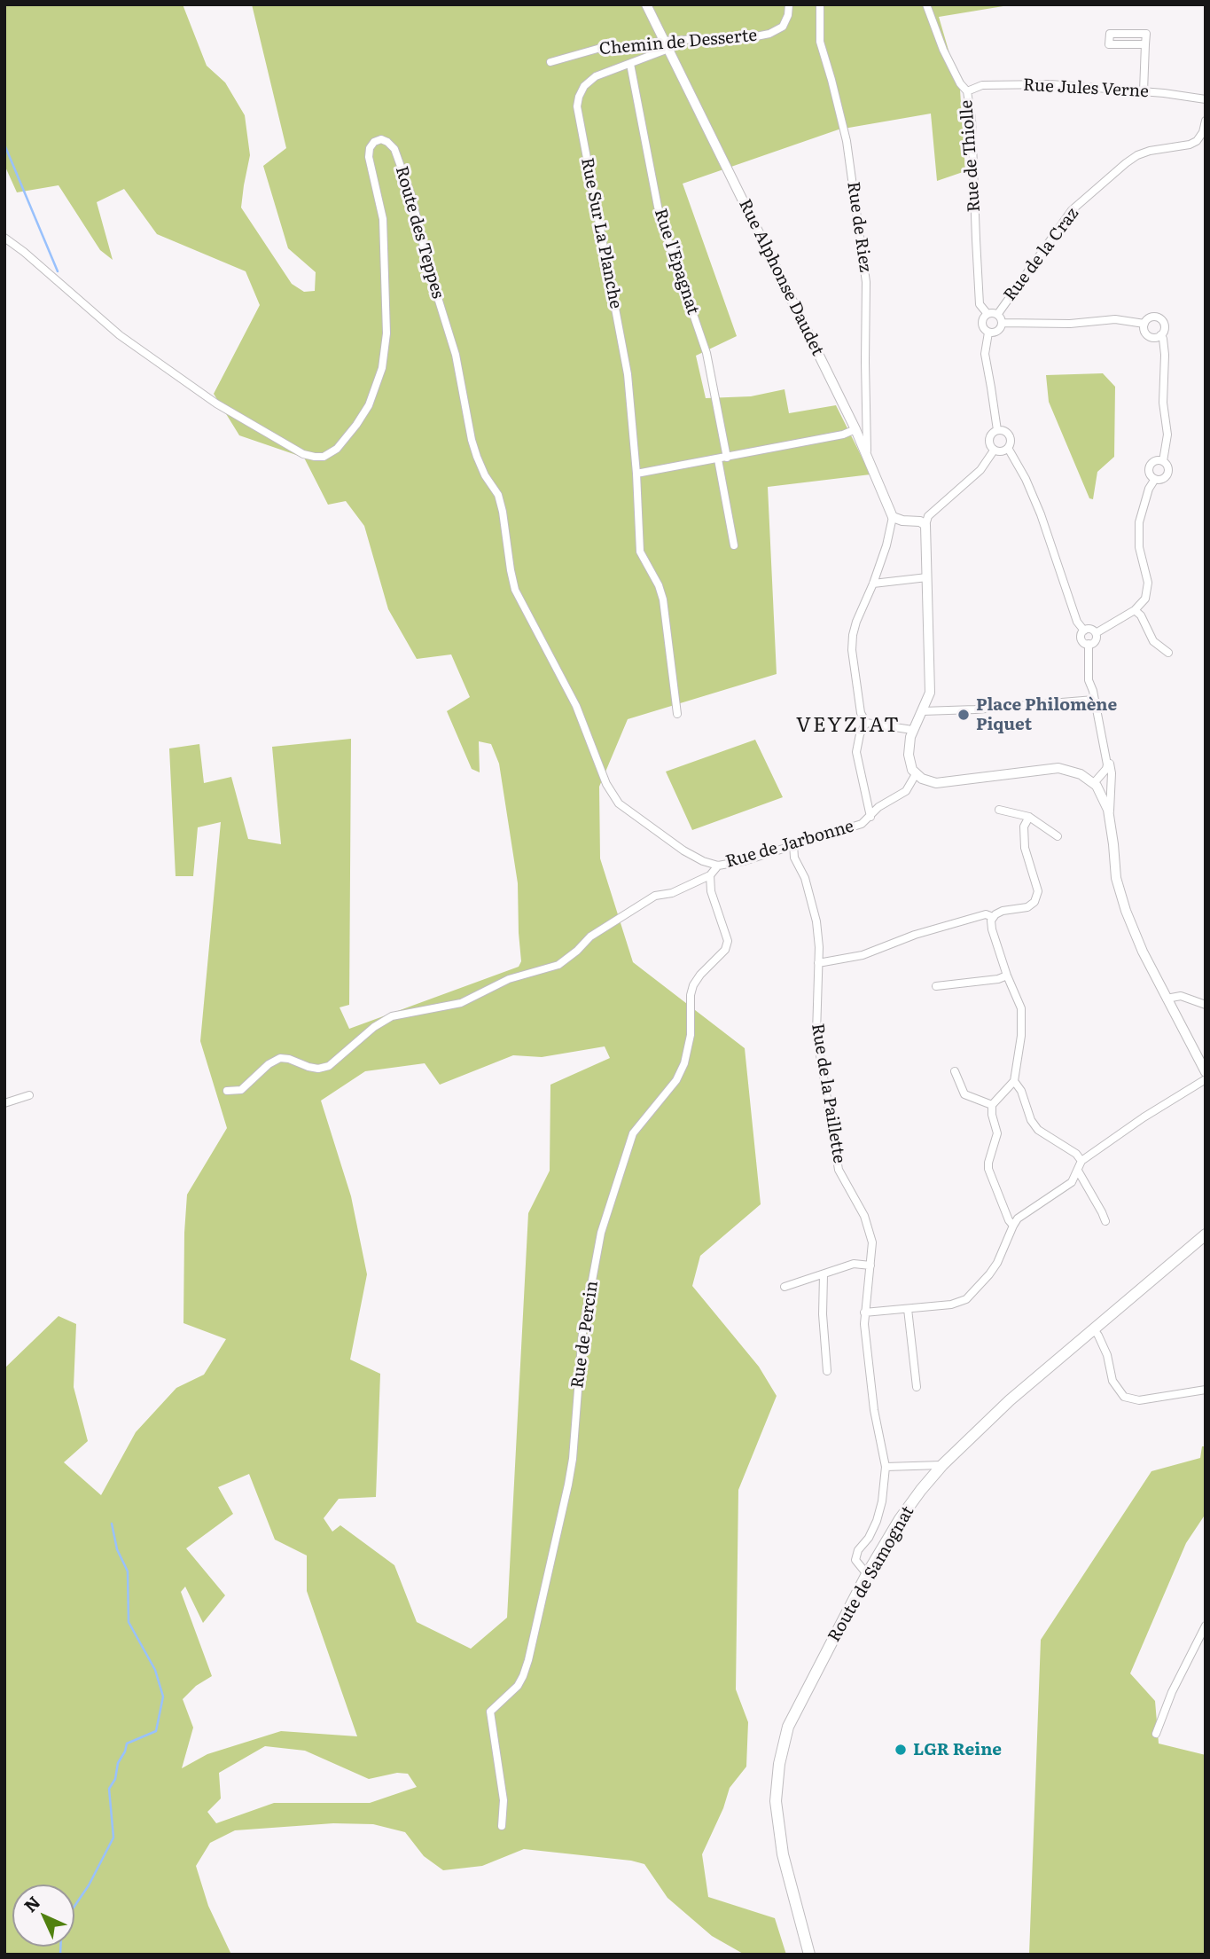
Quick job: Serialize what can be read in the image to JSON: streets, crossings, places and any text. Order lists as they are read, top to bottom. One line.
{"streets":{"main road":["Route de Samognat"],"street":["Chemin de Desserte","Rue Jules Verne","Rue de Thiolle","Rue de Riez","Route des Teppes","Rue Sur La Planche","Rue de la Craz","Rue l'Epagnat","Rue Alphonse Daudet","Rue de Jarbonne","Rue de la Paillette","Rue de Percin"]},"crossings":[["Chemin de Desserte","Rue Sur La Planche"],["Chemin de Desserte","Rue Alphonse Daudet"],["Rue Jules Verne","Rue de Thiolle"],["Rue de Thiolle","Rue de la Craz"],["Rue de Riez","Rue Alphonse Daudet"],["Route des Teppes","Rue de Jarbonne"],["Rue Sur La Planche","Rue l'Epagnat"],["Rue Sur La Planche","Rue Alphonse Daudet"],["Rue de Jarbonne","Rue de la Paillette"],["Rue de la Paillette","Route de Samognat"]],"districts":["VEYZIAT"],"places":["Place Philomène Piquet","LGR Reine"],"north":"top left"}
